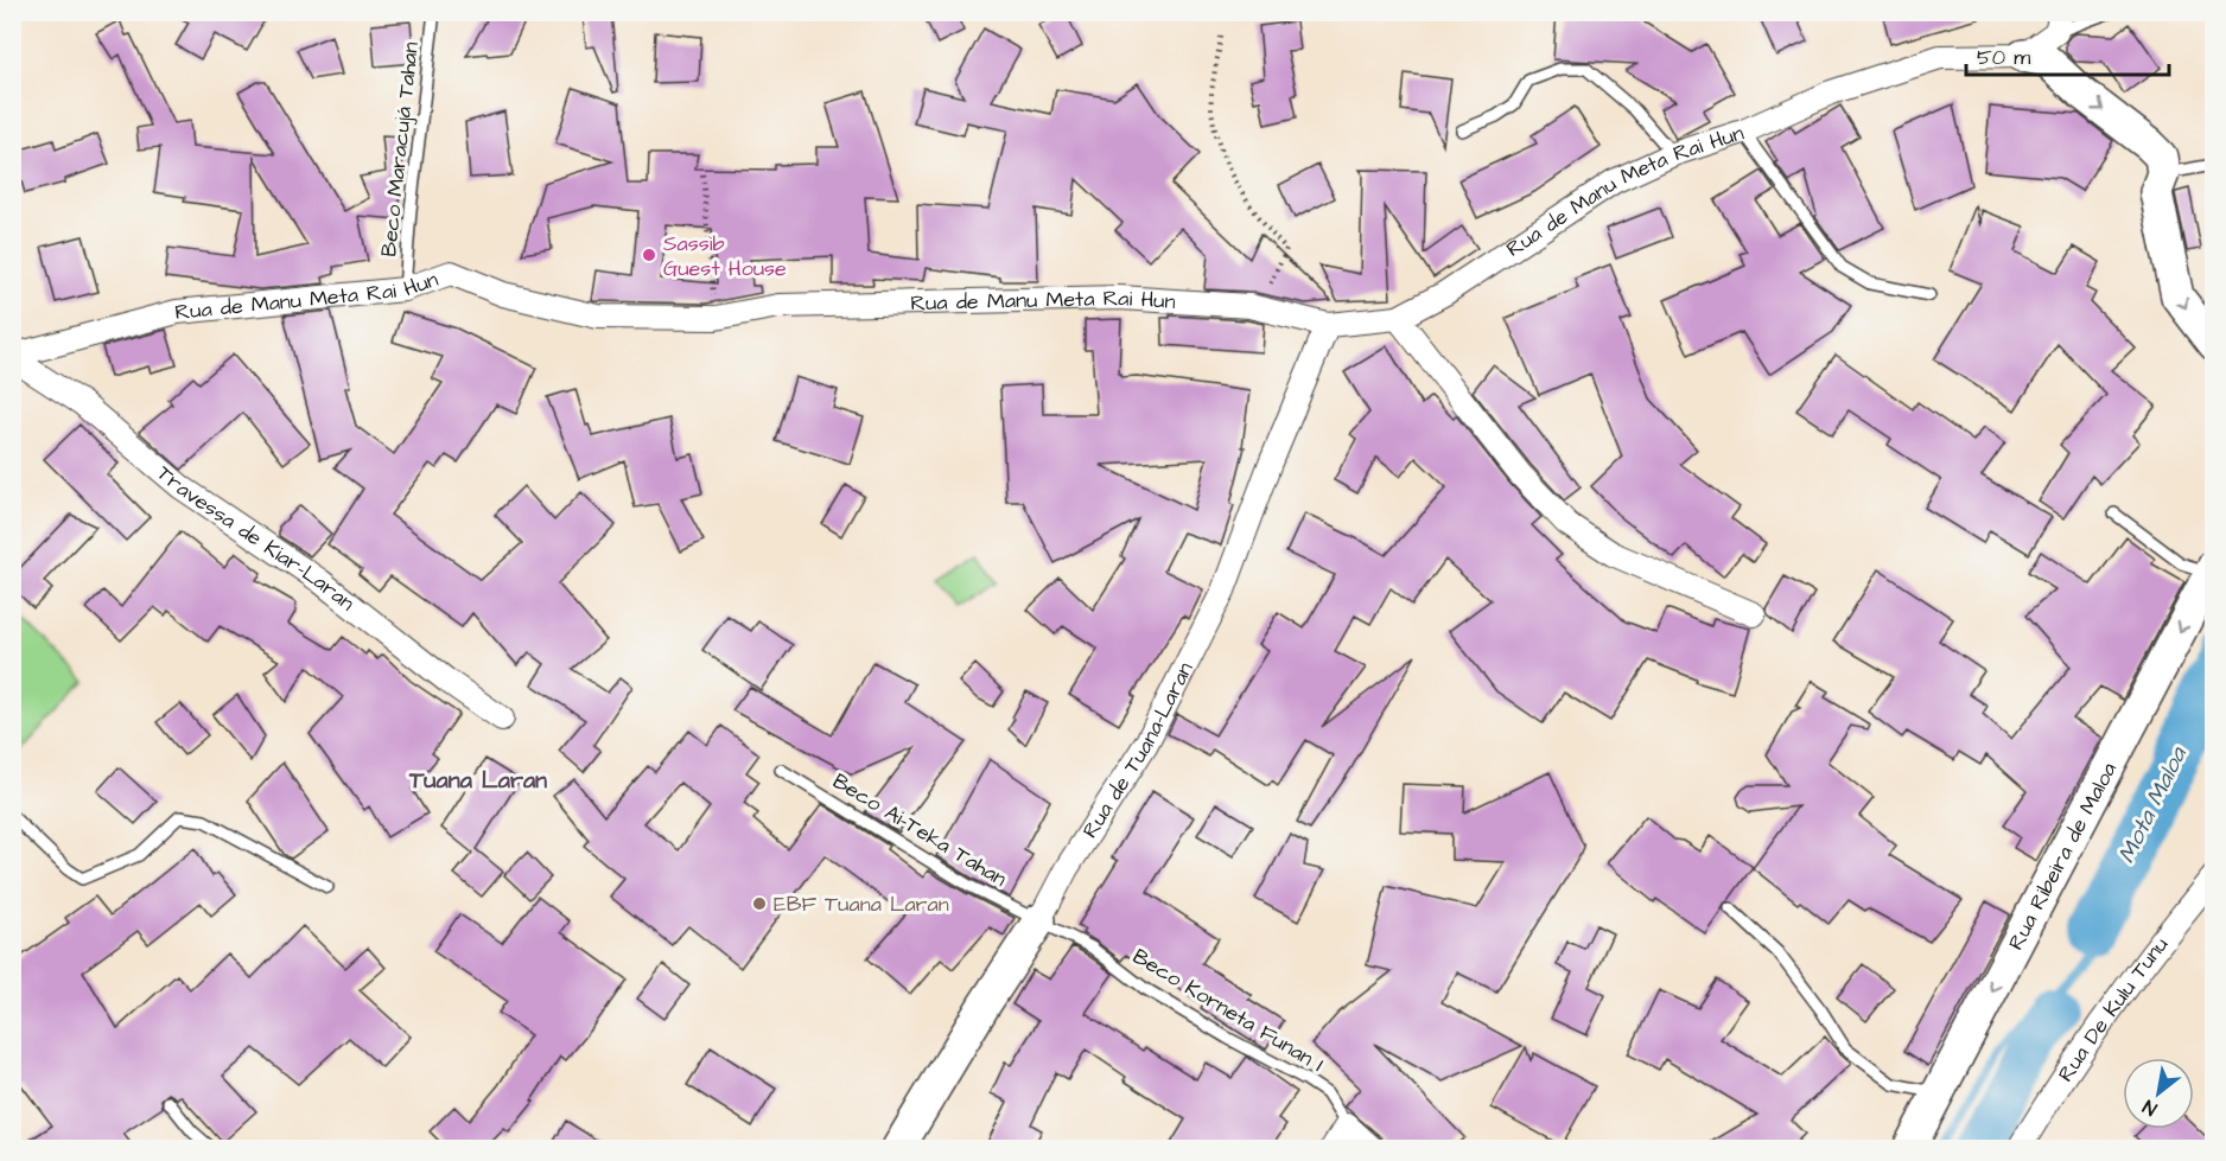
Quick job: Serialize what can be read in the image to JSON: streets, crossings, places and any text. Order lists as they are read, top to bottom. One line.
{"streets":{"street":["Rua de Manu Meta Rai Hun","Travessa de Kiar-Laran","Rua de Tuana-Laran","Rua Ribeira de Maloa","Rua De Kulu Tunu"],"lane":["Beco Maracujá Tahan","Beco Ai-Teka Tahan","Beco Korneta Funan I"]},"crossings":[["Beco Maracujá Tahan","Rua de Manu Meta Rai Hun"],["Rua de Manu Meta Rai Hun","Travessa de Kiar-Laran"],["Rua de Manu Meta Rai Hun","Rua de Tuana-Laran"],["Rua de Tuana-Laran","Beco Ai-Teka Tahan"],["Rua de Tuana-Laran","Beco Korneta Funan I"],["Beco Ai-Teka Tahan","Beco Korneta Funan I"]],"one_way":["Rua Ribeira de Maloa"],"districts":["Tuana Laran"],"water":["Mota Maloa"],"places":["Sassib Guest House","EBF Tuana Laran"],"scale_bar":"50 m","north":"bottom left"}
